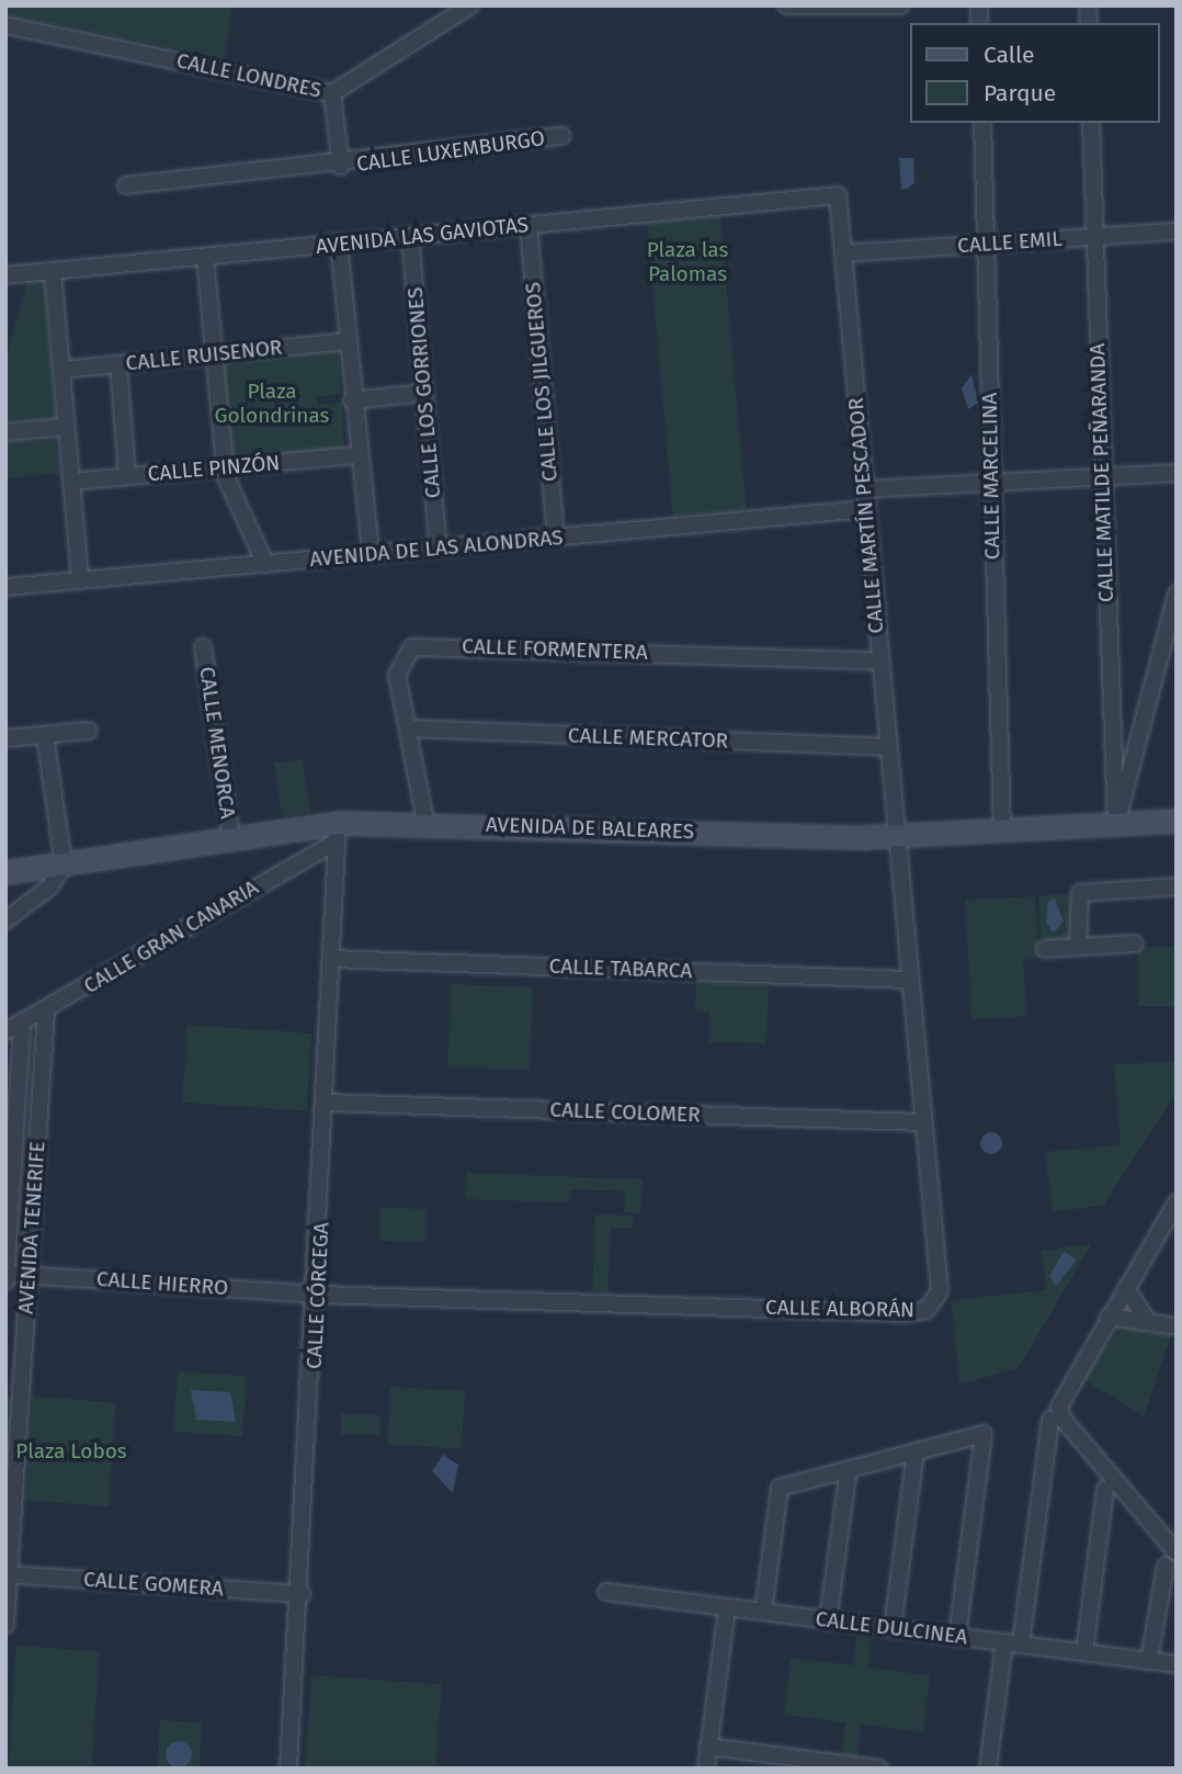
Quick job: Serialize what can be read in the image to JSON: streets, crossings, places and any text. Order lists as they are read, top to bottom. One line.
{"streets":{"main road":["AVENIDA DE BALEARES"],"street":["CALLE LONDRES","CALLE LUXEMBURGO","AVENIDA LAS GAVIOTAS","CALLE EMIL","CALLE RUISENOR","CALLE LOS JILGUEROS","CALLE LOS GORRIONES","CALLE PINZÓN","CALLE MATILDE PEÑARANDA","CALLE MARCELINA","CALLE MARTÍN PESCADOR","AVENIDA DE LAS ALONDRAS","CALLE FORMENTERA","CALLE MERCATOR","CALLE MENORCA","CALLE GRAN CANARIA","CALLE TABARCA","CALLE COLOMER","AVENIDA TENERIFE","CALLE HIERRO","CALLE CÓRCEGA","CALLE ALBORÁN","CALLE GOMERA","CALLE DULCINEA"]},"crossings":[["CALLE LONDRES","CALLE LUXEMBURGO"],["AVENIDA LAS GAVIOTAS","CALLE LOS JILGUEROS"],["AVENIDA LAS GAVIOTAS","CALLE LOS GORRIONES"],["AVENIDA LAS GAVIOTAS","CALLE MARTÍN PESCADOR"],["CALLE EMIL","CALLE MATILDE PEÑARANDA"],["CALLE EMIL","CALLE MARCELINA"],["CALLE EMIL","CALLE MARTÍN PESCADOR"],["CALLE LOS JILGUEROS","AVENIDA DE LAS ALONDRAS"],["CALLE LOS GORRIONES","AVENIDA DE LAS ALONDRAS"],["CALLE MATILDE PEÑARANDA","AVENIDA DE BALEARES"],["CALLE MARCELINA","AVENIDA DE BALEARES"],["CALLE MARTÍN PESCADOR","AVENIDA DE LAS ALONDRAS"],["CALLE MARTÍN PESCADOR","CALLE FORMENTERA"],["CALLE MARTÍN PESCADOR","CALLE MERCATOR"],["CALLE MARTÍN PESCADOR","AVENIDA DE BALEARES"],["CALLE MARTÍN PESCADOR","CALLE ALBORÁN"],["CALLE FORMENTERA","CALLE MERCATOR"],["CALLE FORMENTERA","AVENIDA DE BALEARES"],["CALLE MENORCA","AVENIDA DE BALEARES"],["AVENIDA DE BALEARES","CALLE GRAN CANARIA"],["AVENIDA DE BALEARES","CALLE CÓRCEGA"],["AVENIDA DE BALEARES","CALLE ALBORÁN"],["CALLE GRAN CANARIA","AVENIDA TENERIFE"],["CALLE GRAN CANARIA","CALLE CÓRCEGA"],["CALLE TABARCA","CALLE CÓRCEGA"],["CALLE TABARCA","CALLE ALBORÁN"],["CALLE COLOMER","CALLE CÓRCEGA"],["CALLE COLOMER","CALLE ALBORÁN"],["AVENIDA TENERIFE","CALLE HIERRO"],["AVENIDA TENERIFE","CALLE GOMERA"],["CALLE HIERRO","CALLE CÓRCEGA"],["CALLE HIERRO","CALLE ALBORÁN"],["CALLE CÓRCEGA","CALLE ALBORÁN"],["CALLE CÓRCEGA","CALLE GOMERA"]],"parks":["Plaza las Palomas","Plaza Golondrinas","Plaza Lobos"],"legend":["Calle","Parque"]}
